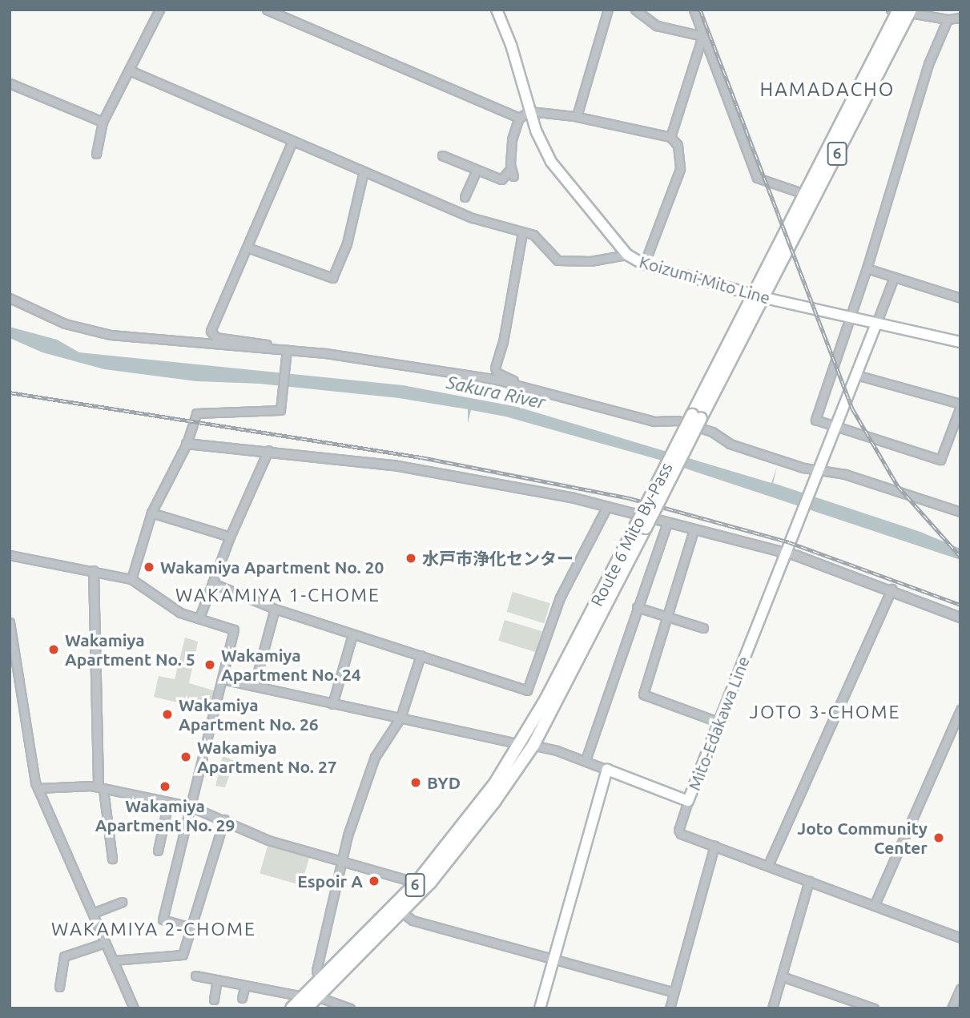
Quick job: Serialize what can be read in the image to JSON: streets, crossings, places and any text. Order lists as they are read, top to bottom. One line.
{"streets":{"highway":["6","Route 6 Mito By-Pass"],"main road":["Koizumi-Mito Line","Mito-Edakawa Line"]},"crossings":[["Koizumi-Mito Line","Route 6 Mito By-Pass"]],"districts":["HAMADACHO","WAKAMIYA 1-CHOME","JOTO 3-CHOME","WAKAMIYA 2-CHOME"],"water":["Sakura River"],"places":["水戸市浄化センター","Wakamiya Apartment No. 20","Wakamiya Apartment No. 5","Wakamiya Apartment No. 24","Wakamiya Apartment No. 26","Wakamiya Apartment No. 27","BYD","Wakamiya Apartment No. 29","Joto Community Center","Espoir A"]}
